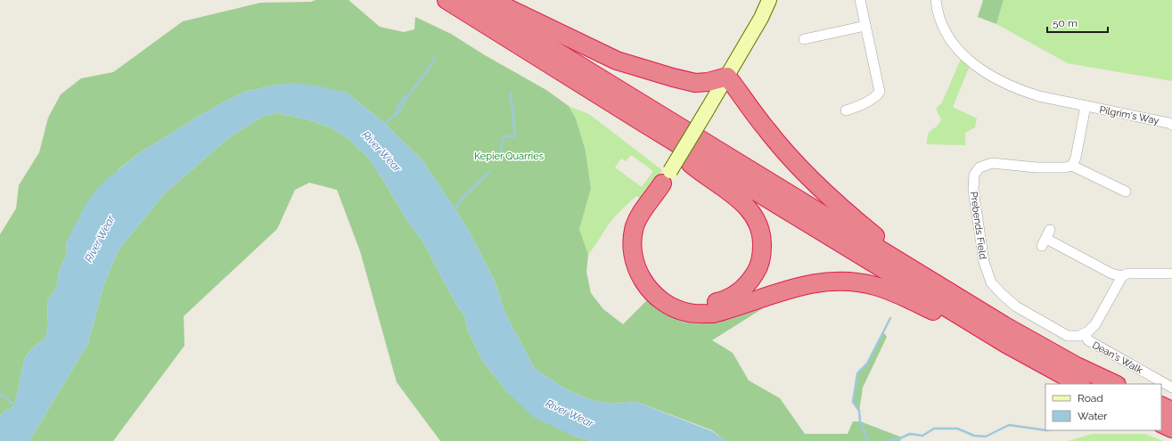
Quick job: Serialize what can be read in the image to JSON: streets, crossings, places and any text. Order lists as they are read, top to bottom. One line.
{"streets":{"street":["Pilgrim's Way","Prebends Field","Dean's Walk"]},"crossings":[["Prebends Field","Dean's Walk"]],"water":["River Wear"],"parks":["Kepier Quarries"],"legend":["Road","Water"],"scale_bar":"50 m"}
